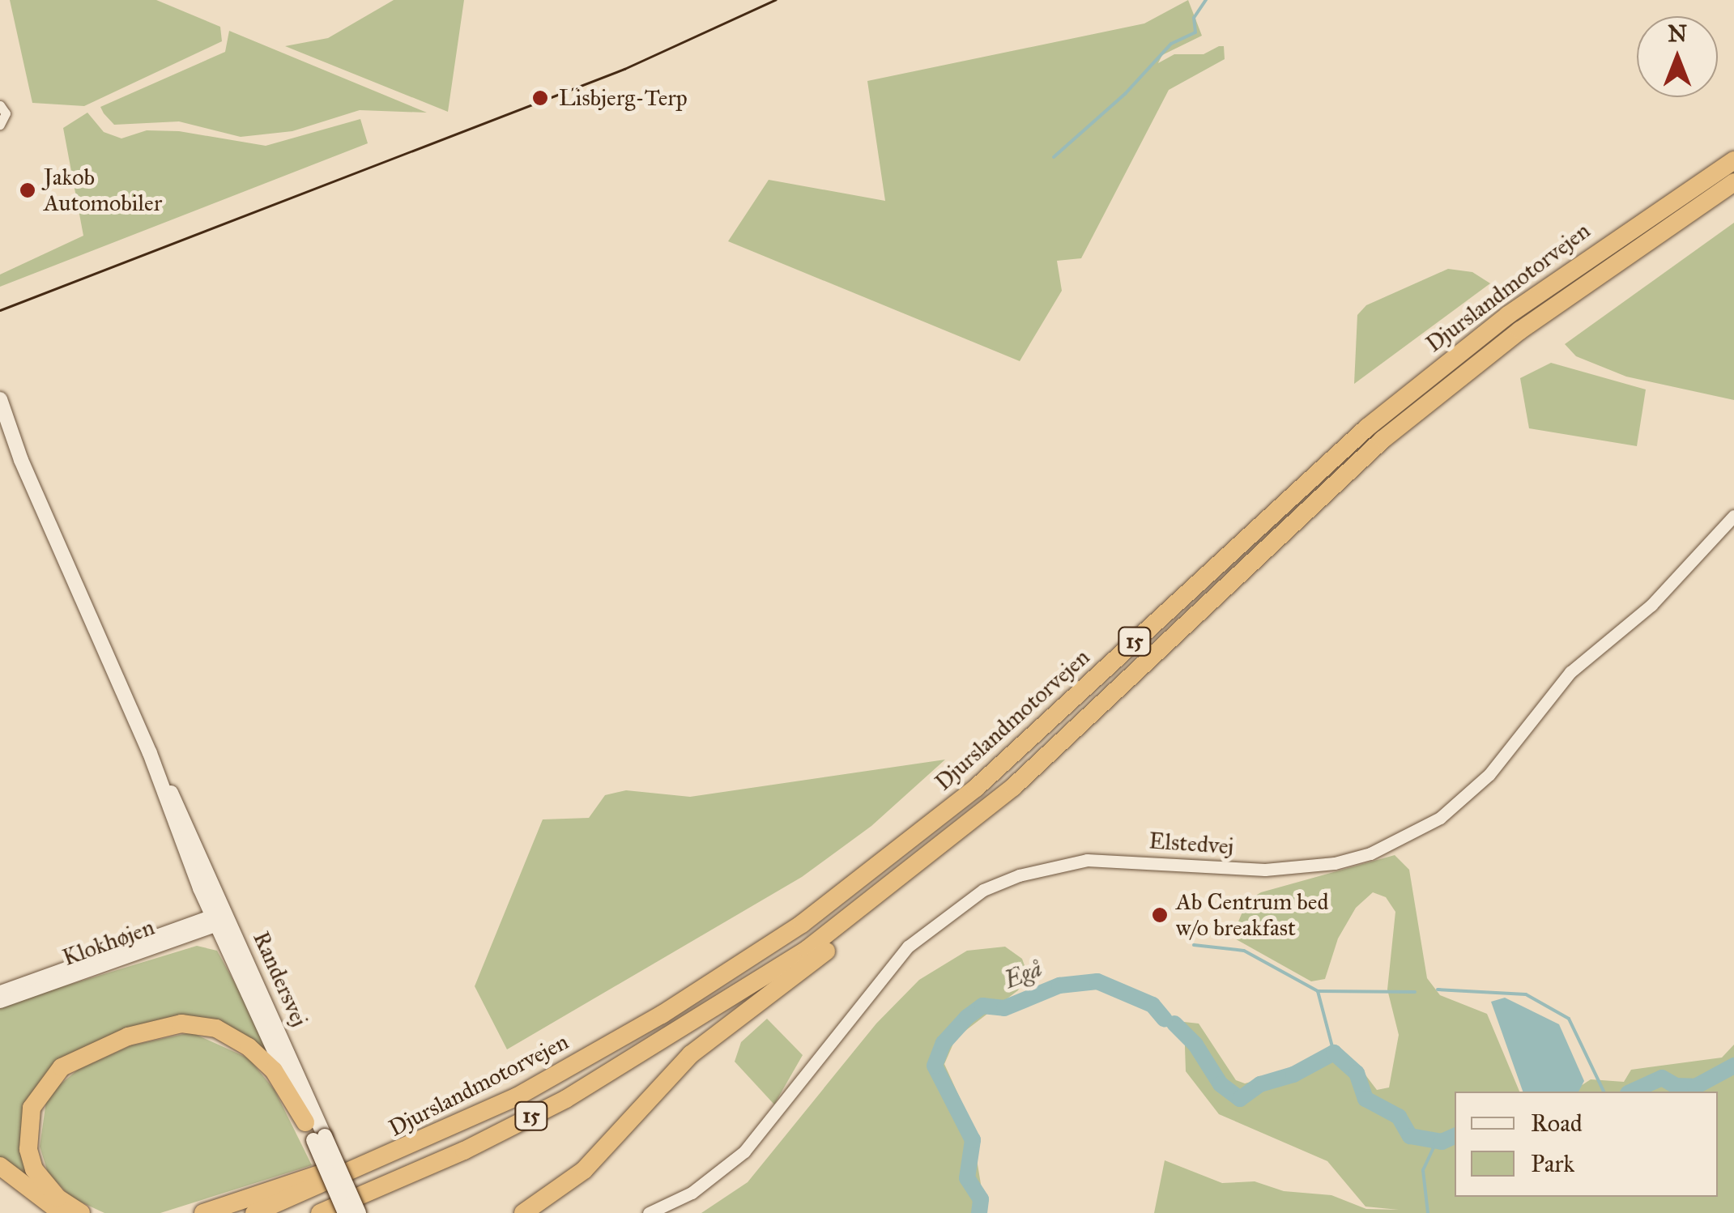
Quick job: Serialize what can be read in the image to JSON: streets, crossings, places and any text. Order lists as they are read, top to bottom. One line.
{"streets":{"highway":["Djurslandmotorvejen","15"],"main road":["Randersvej"],"street":["Elstedvej","Klokhøjen"]},"crossings":[["Klokhøjen","Randersvej"]],"water":["Egå"],"places":["Lisbjerg-Terp","Jakob Automobiler","Ab Centrum bed w/o breakfast"],"legend":["Road","Park"],"north":"top"}
